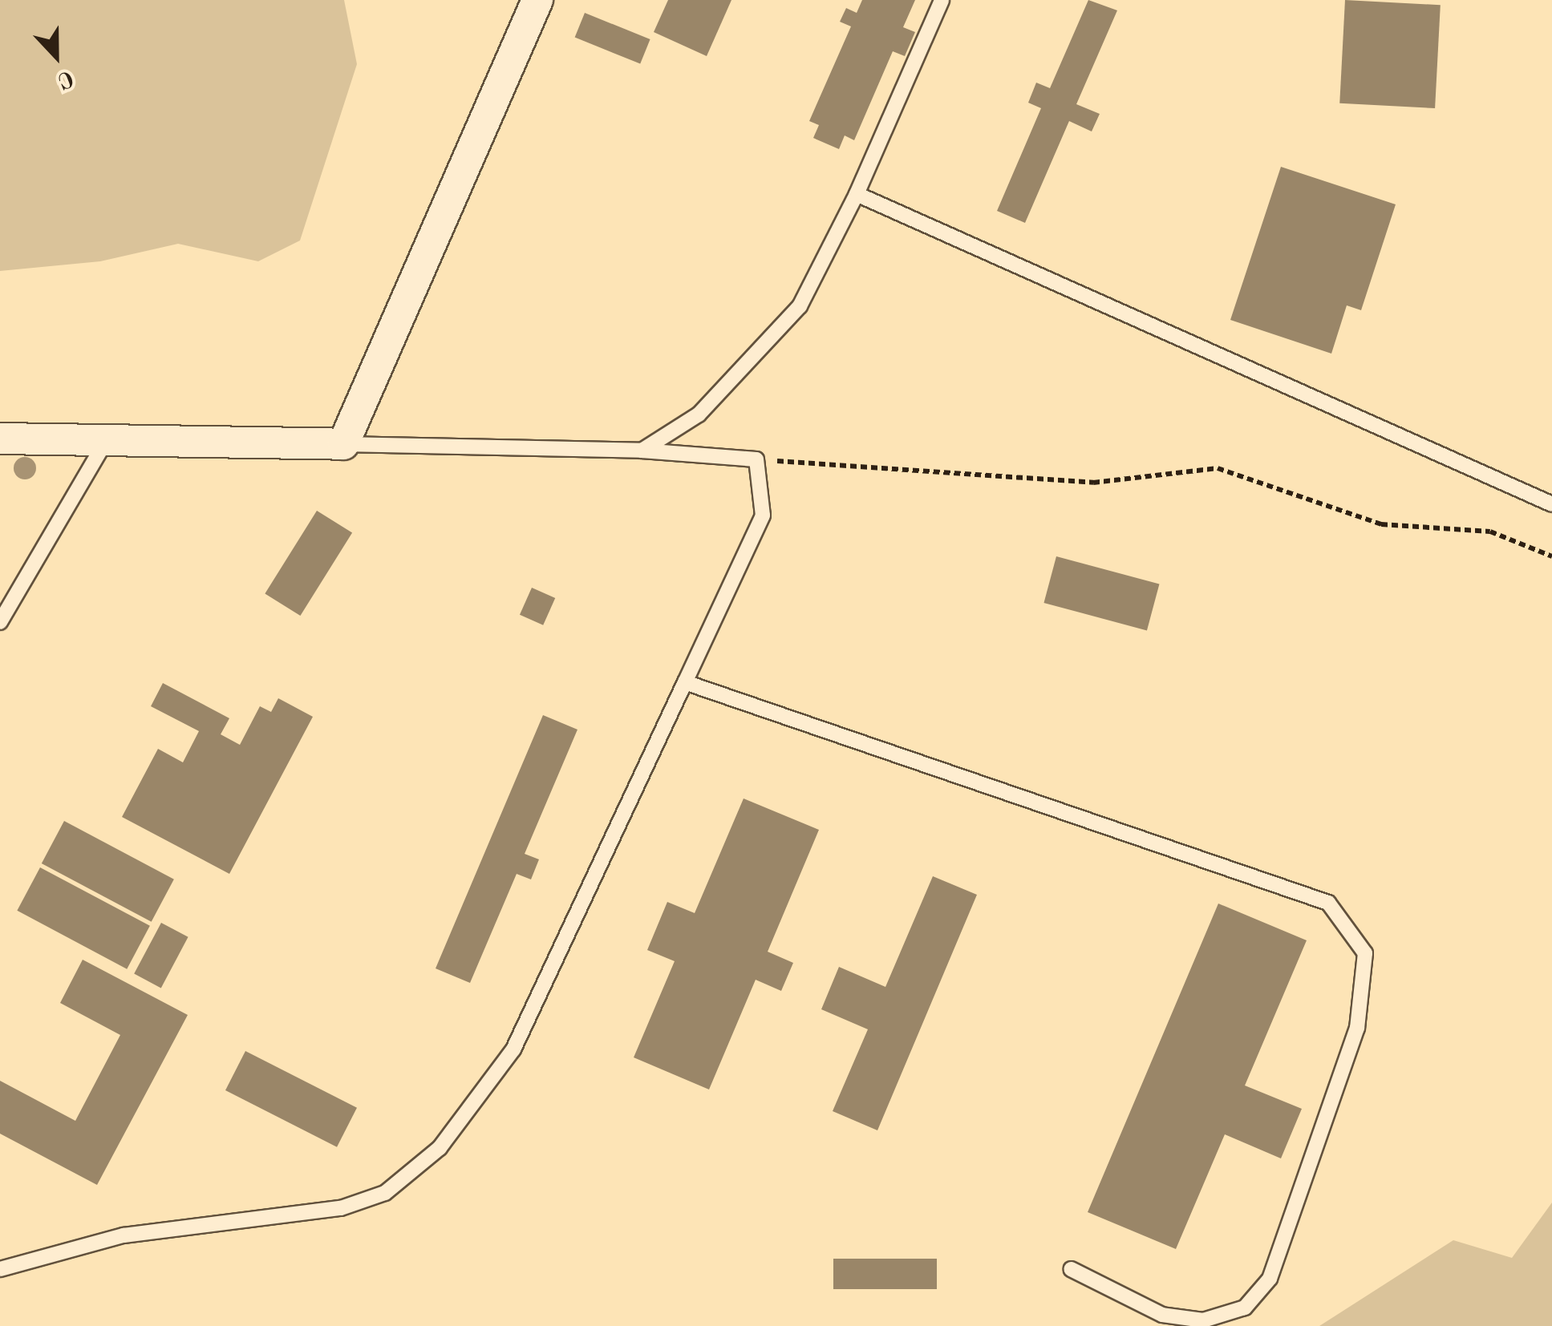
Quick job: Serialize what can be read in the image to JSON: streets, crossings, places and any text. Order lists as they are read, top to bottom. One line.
{"north":"bottom"}
